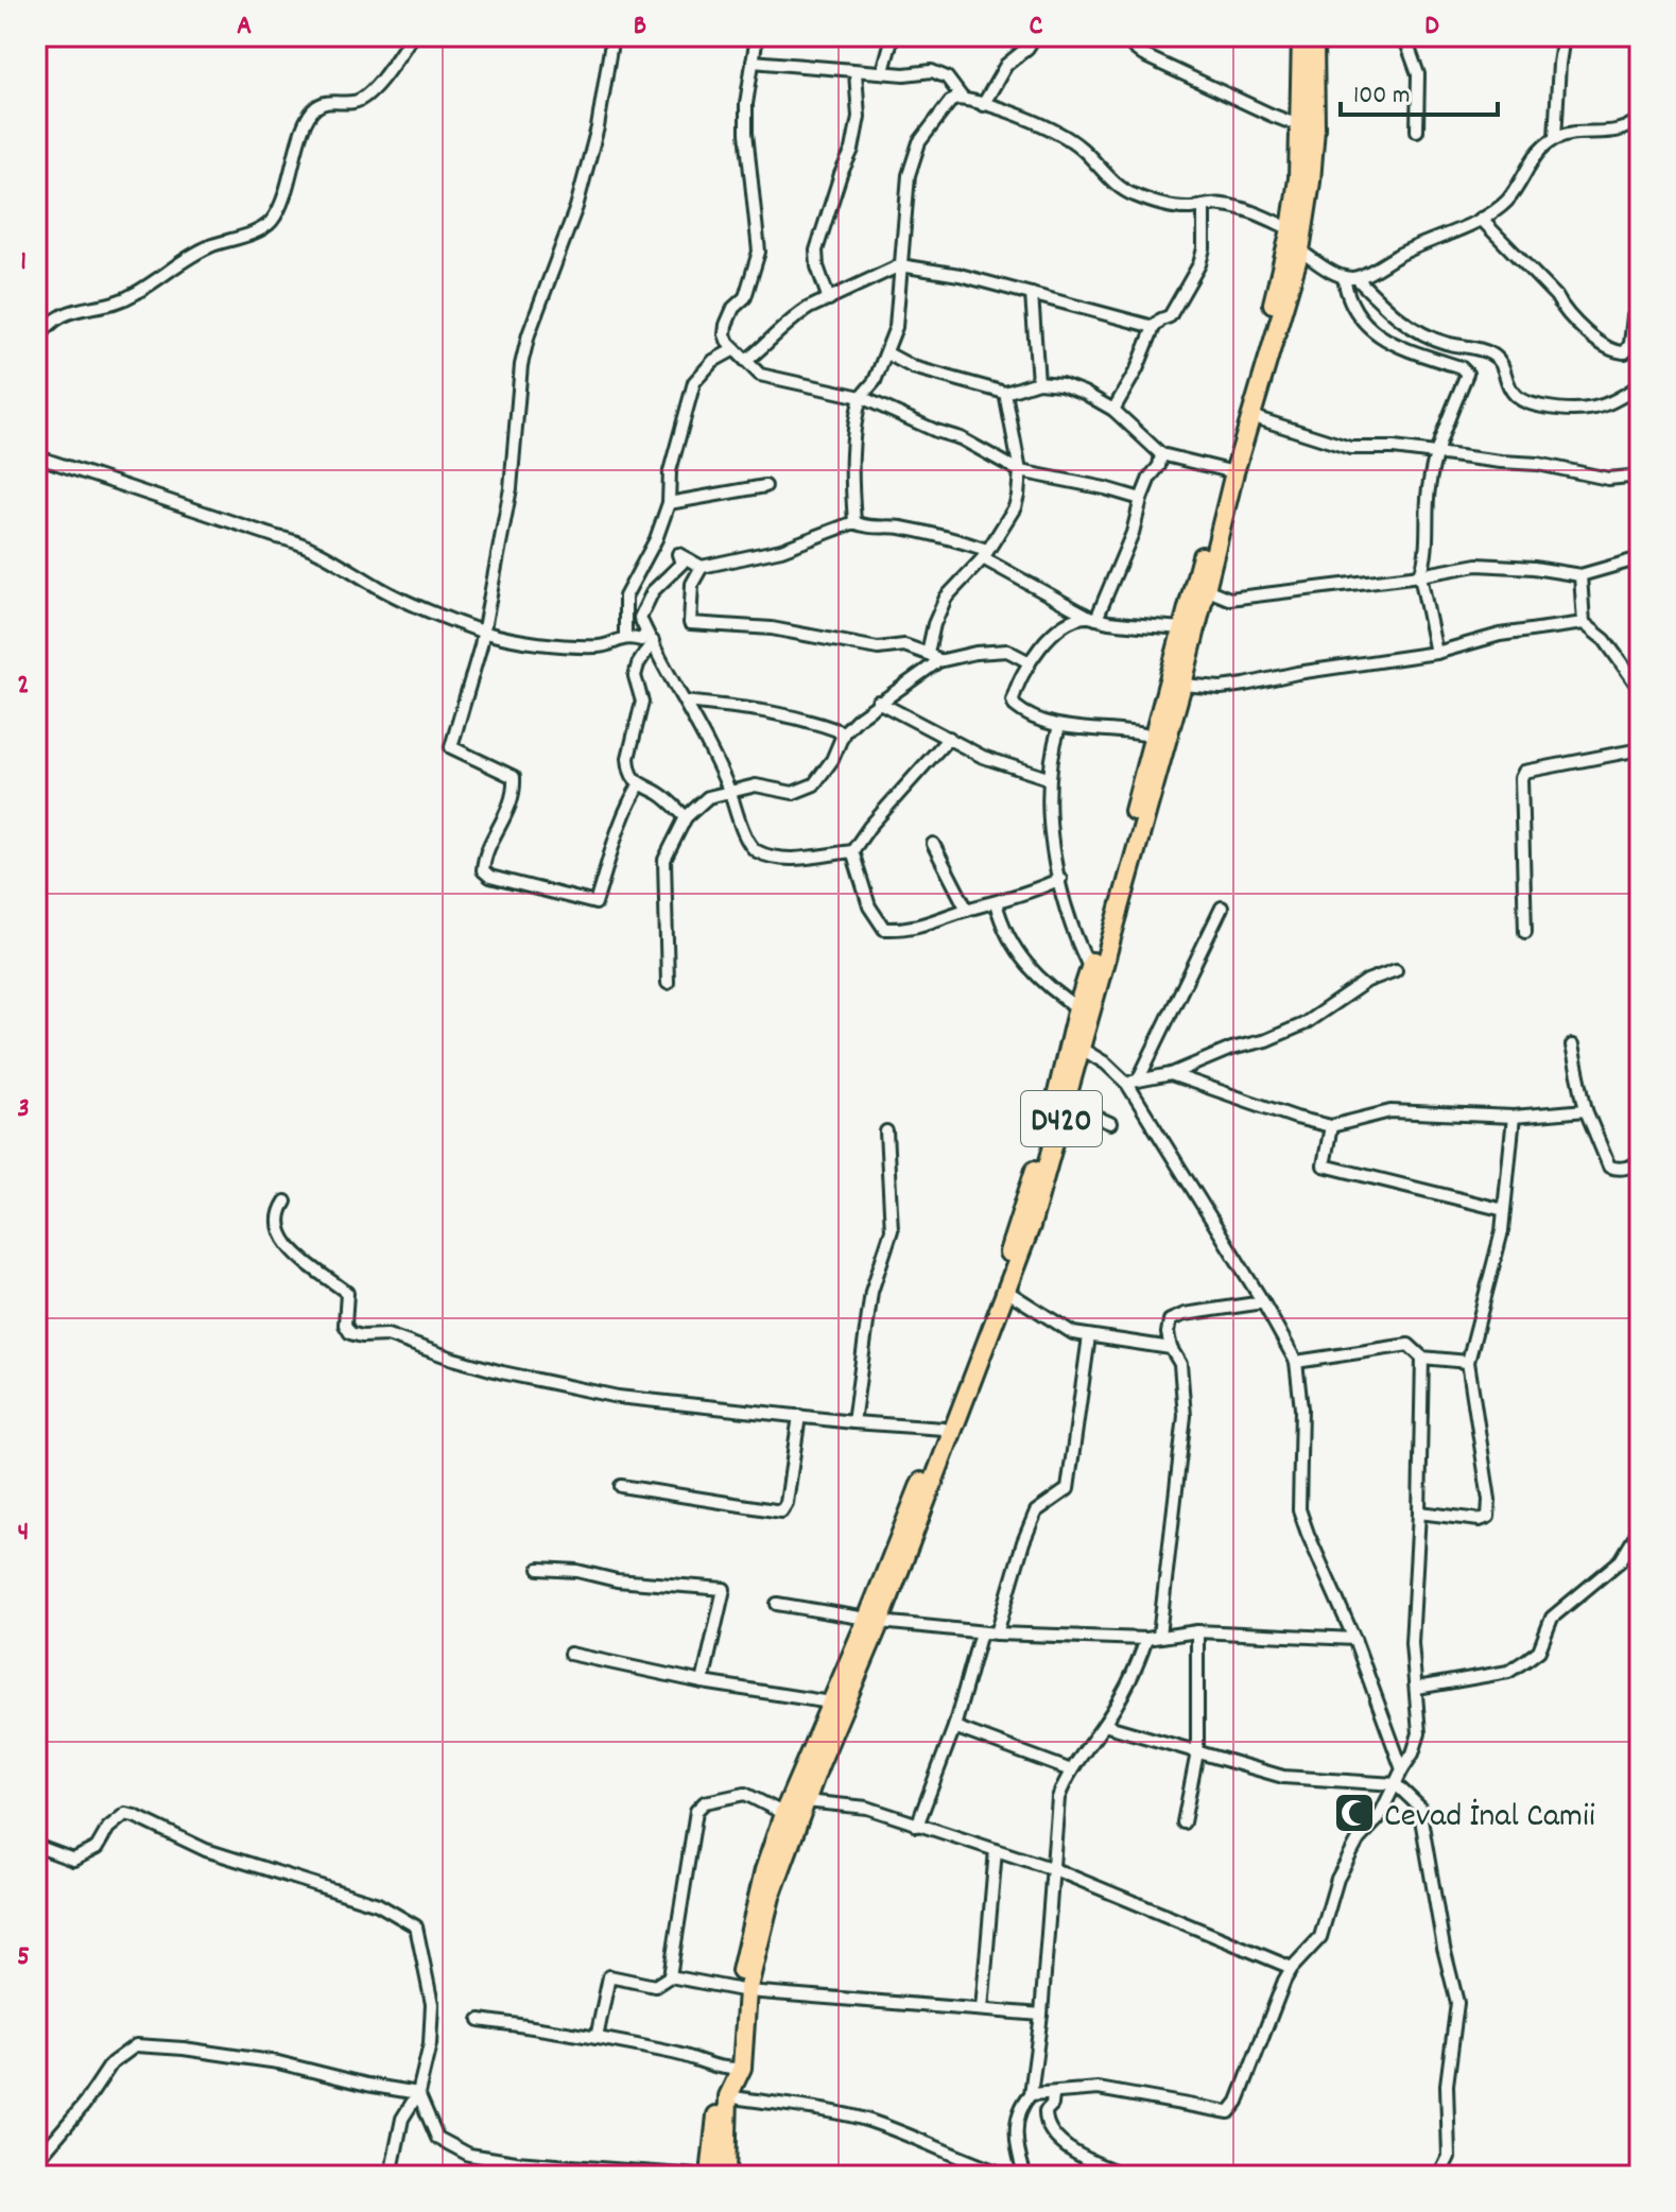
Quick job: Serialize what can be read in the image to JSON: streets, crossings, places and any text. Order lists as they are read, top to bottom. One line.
{"streets":{"highway":["D420"]},"places":{"mosque":["Cevad İnal Camii"]},"scale_bar":"100 m","grid":{"columns":["A","B","C","D"],"rows":["1","2","3","4","5"]}}
